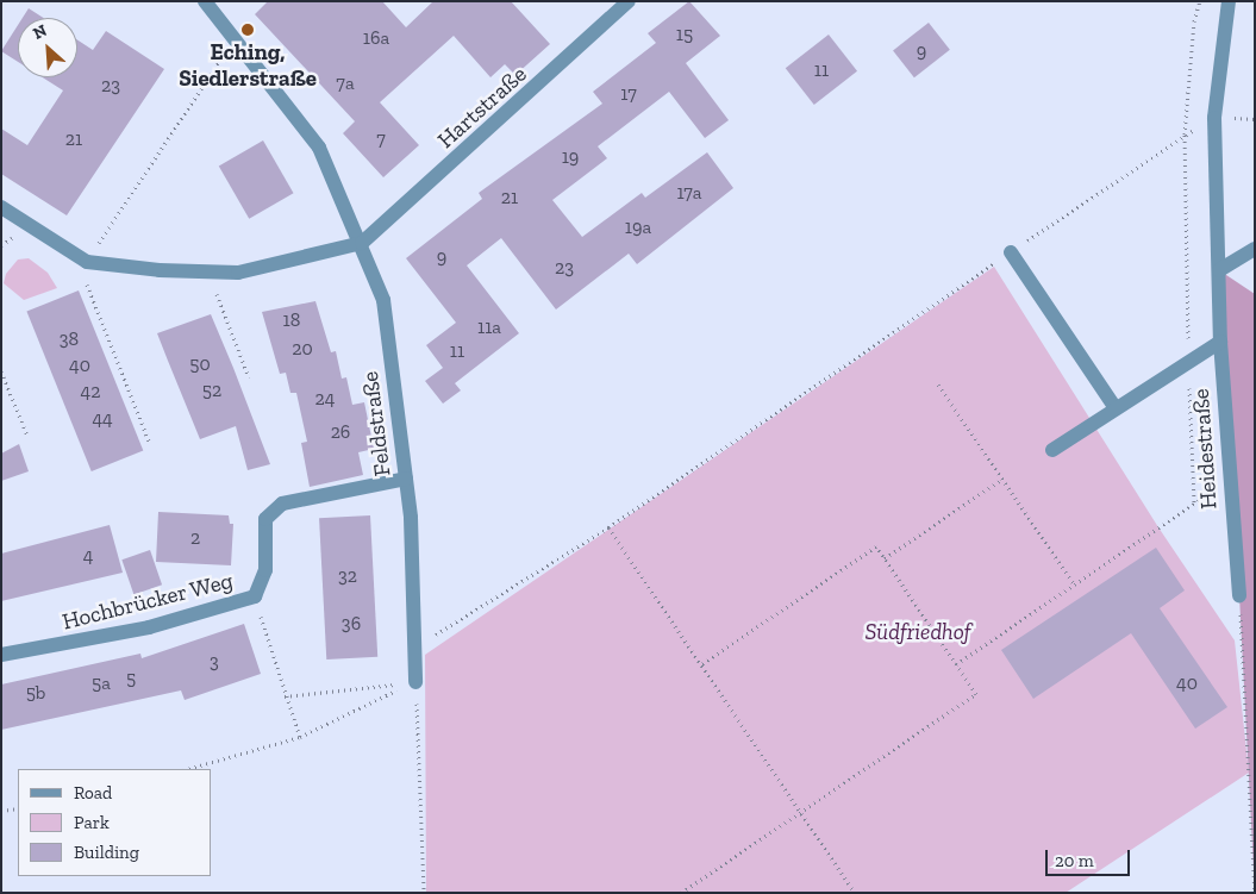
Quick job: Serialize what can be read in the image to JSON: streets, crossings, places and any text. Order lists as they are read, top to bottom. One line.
{"streets":{"street":["Hartstraße","Feldstraße","Heidestraße","Hochbrücker Weg"]},"crossings":[["Hartstraße","Feldstraße"],["Feldstraße","Hochbrücker Weg"]],"parks":["Südfriedhof"],"places":["Eching, Siedlerstraße"],"house_numbers":["15","16a","9","11","7a","23","17","21","7","19","17a","21","19a","9","23","18","11a","38","20","11","50","40","52","42","24","44","26","2","4","32","36","3","5","5a","40","5b"],"legend":["Road","Park","Building"],"scale_bar":"20 m","north":"top left"}
